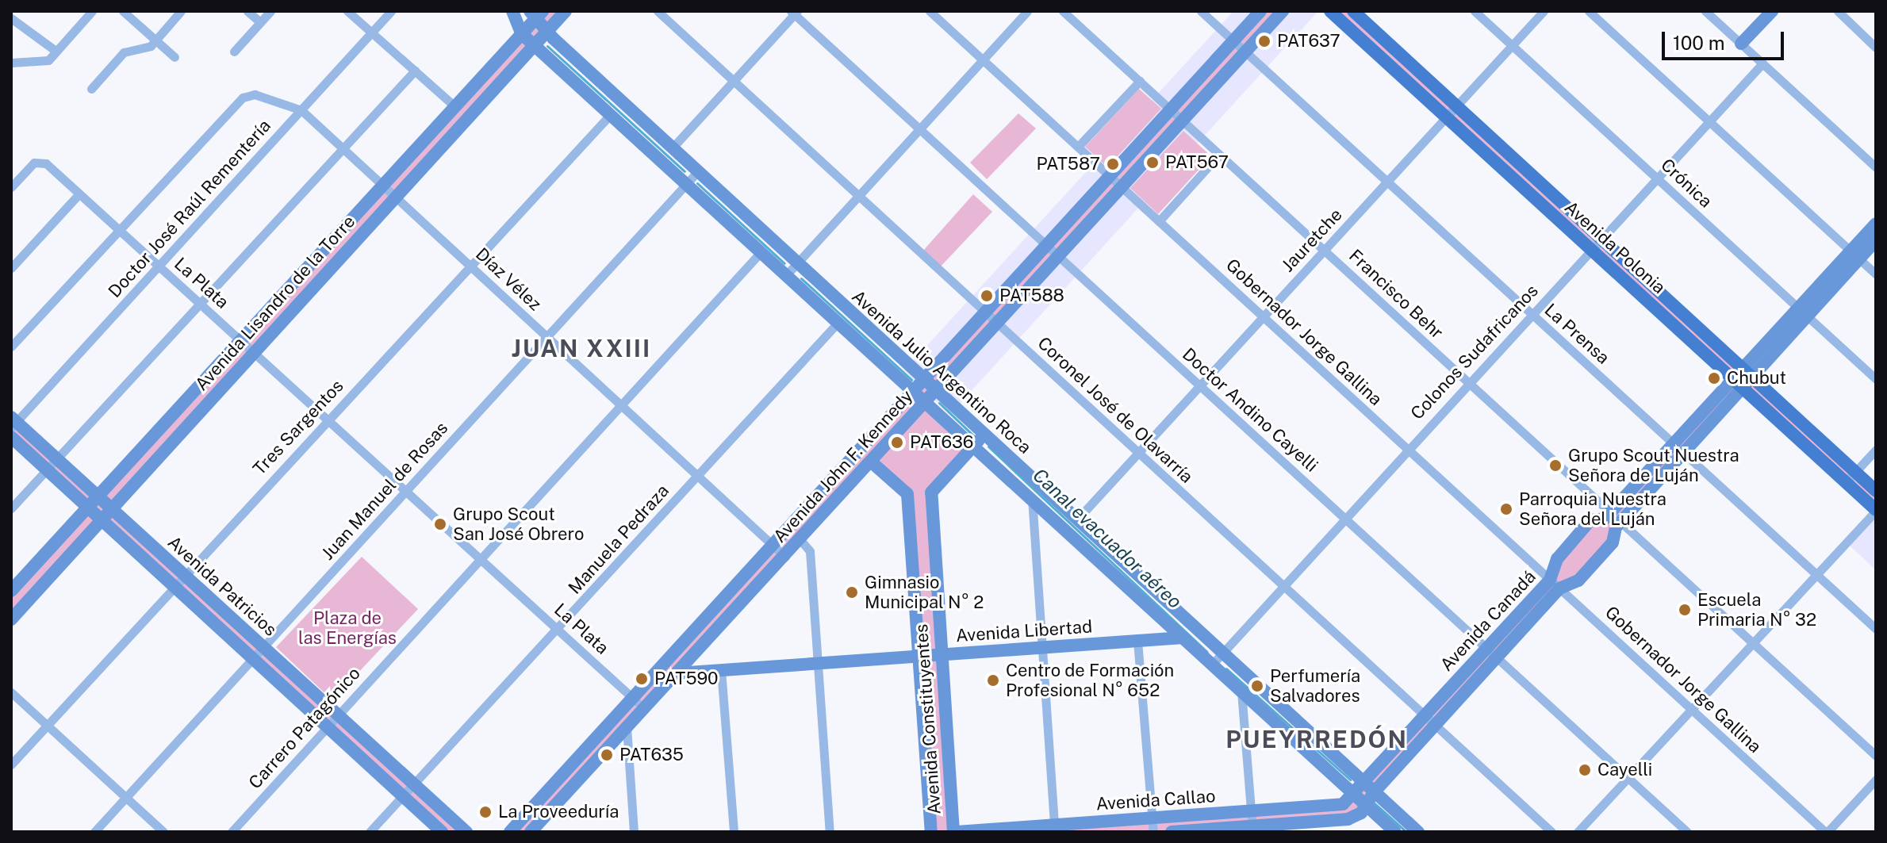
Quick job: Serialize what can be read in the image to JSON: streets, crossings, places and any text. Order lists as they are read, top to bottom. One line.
{"streets":{"main road":["Avenida Polonia","Avenida Lisandro de la Torre","Avenida Julio Argentino Roca","Avenida John F. Kennedy","Avenida Patricios","Avenida Canadá","Avenida Libertad","Avenida Constituyentes","Avenida Callao"],"street":["Crónica","Doctor José Raúl Rementería","Jauretche","Díaz Vélez","La Plata","Francisco Behr","Gobernador Jorge Gallina","La Prensa","Colonos Sudafricanos","Coronel José de Olavarría","Doctor Andino Cayelli","Tres Sargentos","Juan Manuel de Rosas","Manuela Pedraza","Carrero Patagónico"]},"crossings":[["Crónica","Jauretche"],["Crónica","Colonos Sudafricanos"],["Crónica","Avenida Canadá"],["Doctor José Raúl Rementería","Díaz Vélez"],["Doctor José Raúl Rementería","La Plata"],["Doctor José Raúl Rementería","Avenida Patricios"],["Jauretche","Avenida Polonia"],["Jauretche","Francisco Behr"],["Jauretche","Gobernador Jorge Gallina"],["Jauretche","La Prensa"],["Jauretche","Avenida Julio Argentino Roca"],["Jauretche","Coronel José de Olavarría"],["Jauretche","Doctor Andino Cayelli"],["Avenida Polonia","Colonos Sudafricanos"],["Avenida Polonia","Avenida Canadá"],["Díaz Vélez","La Plata"],["Díaz Vélez","Avenida Lisandro de la Torre"],["Díaz Vélez","Tres Sargentos"],["Díaz Vélez","Avenida John F. Kennedy"],["Díaz Vélez","Juan Manuel de Rosas"],["Díaz Vélez","Manuela Pedraza"],["Díaz Vélez","Carrero Patagónico"],["La Plata","Avenida Lisandro de la Torre"],["La Plata","Tres Sargentos"],["La Plata","Avenida John F. Kennedy"],["La Plata","Juan Manuel de Rosas"],["La Plata","Manuela Pedraza"],["La Plata","Carrero Patagónico"],["Francisco Behr","Colonos Sudafricanos"],["Francisco Behr","Avenida John F. Kennedy"],["Francisco Behr","Avenida Canadá"],["Avenida Lisandro de la Torre","Avenida Julio Argentino Roca"],["Avenida Lisandro de la Torre","Avenida Patricios"],["Gobernador Jorge Gallina","Colonos Sudafricanos"],["Gobernador Jorge Gallina","Avenida John F. Kennedy"],["Gobernador Jorge Gallina","Avenida Canadá"],["La Prensa","Colonos Sudafricanos"],["La Prensa","Avenida John F. Kennedy"],["La Prensa","Avenida Canadá"],["Colonos Sudafricanos","Avenida Julio Argentino Roca"],["Colonos Sudafricanos","Coronel José de Olavarría"],["Colonos Sudafricanos","Doctor Andino Cayelli"],["Avenida Julio Argentino Roca","Tres Sargentos"],["Avenida Julio Argentino Roca","Avenida John F. Kennedy"],["Avenida Julio Argentino Roca","Juan Manuel de Rosas"],["Avenida Julio Argentino Roca","Manuela Pedraza"],["Avenida Julio Argentino Roca","Avenida Canadá"],["Avenida Julio Argentino Roca","Avenida Libertad"],["Avenida Julio Argentino Roca","Carrero Patagónico"],["Coronel José de Olavarría","Avenida John F. Kennedy"],["Coronel José de Olavarría","Avenida Canadá"],["Doctor Andino Cayelli","Avenida John F. Kennedy"],["Doctor Andino Cayelli","Avenida Canadá"],["Tres Sargentos","Avenida Patricios"],["Avenida John F. Kennedy","Avenida Libertad"],["Juan Manuel de Rosas","Avenida Patricios"],["Manuela Pedraza","Avenida Patricios"],["Avenida Patricios","Carrero Patagónico"],["Avenida Libertad","Avenida Constituyentes"],["Avenida Constituyentes","Avenida Callao"]],"districts":["JUAN XXIII","PUEYRREDÓN"],"water":["Canal evacuador aéreo"],"parks":["Plaza de las Energías"],"places":["PAT637","PAT567","PAT587","PAT588","Chubut","PAT636","Grupo Scout Nuestra Señora de Luján","Parroquia Nuestra Señora del Luján","Grupo Scout San José Obrero","Gimnasio Municipal N° 2","Escuela Primaria N° 32","PAT590","Centro de Formación Profesional N° 652","Perfumería Salvadores","PAT635","Cayelli","La Proveeduría"],"scale_bar":"100 m"}
